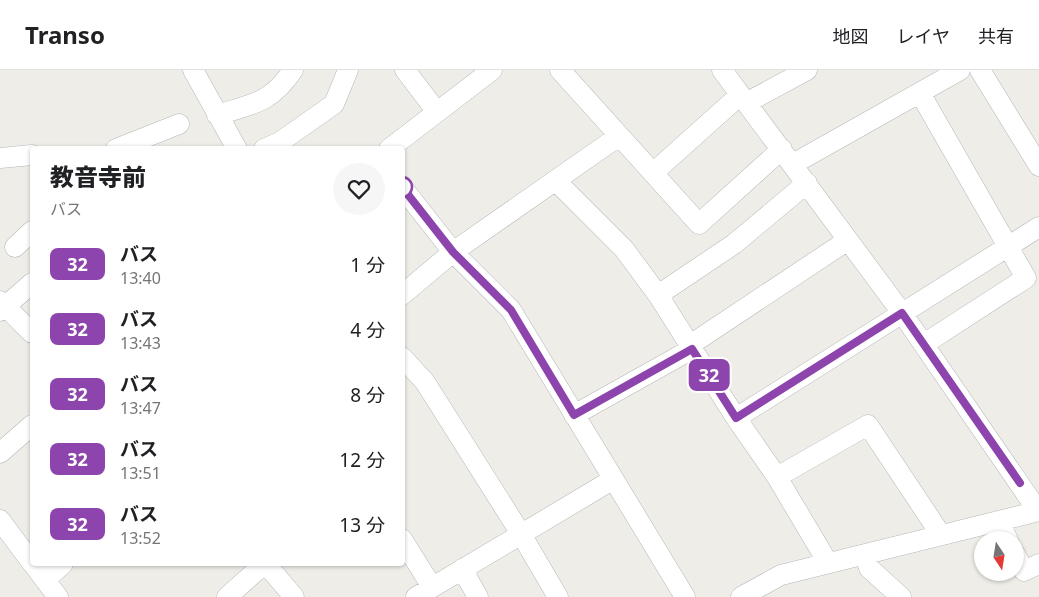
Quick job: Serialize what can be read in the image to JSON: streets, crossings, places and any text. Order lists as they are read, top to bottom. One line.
{"lines":["bus line 32"],"north":"bottom","page":{"header":"Transo","nav":["地図","レイヤ","共有"],"on_map":"32","heading":["教音寺前","バス"],"list":[{"mark":"32","name":"バス","note":"13:40","value":"1 分"},{"mark":"32","name":"バス","note":"13:43","value":"4 分"},{"mark":"32","name":"バス","note":"13:47","value":"8 分"},{"mark":"32","name":"バス","note":"13:51","value":"12 分"},{"mark":"32","name":"バス","note":"13:52","value":"13 分"}]}}
